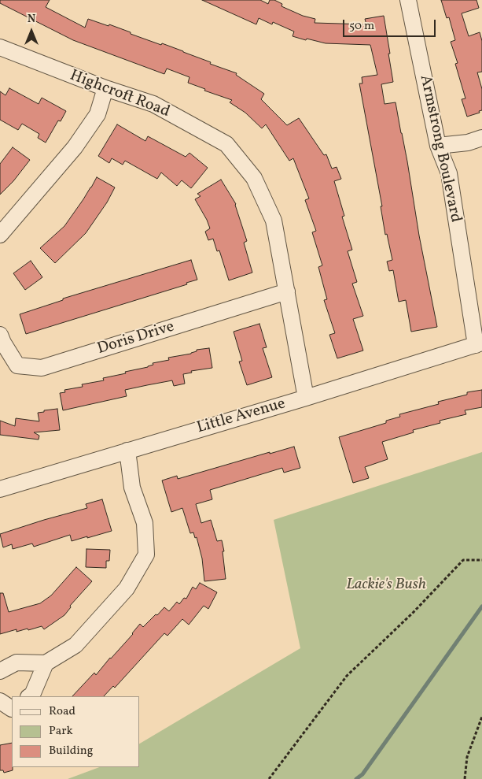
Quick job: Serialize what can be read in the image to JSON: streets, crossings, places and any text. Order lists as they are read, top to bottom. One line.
{"streets":{"street":["Highcroft Road","Armstrong Boulevard","Doris Drive","Little Avenue"]},"crossings":[["Highcroft Road","Doris Drive"],["Highcroft Road","Little Avenue"],["Armstrong Boulevard","Little Avenue"]],"parks":["Lackie's Bush"],"legend":["Road","Park","Building"],"scale_bar":"50 m","north":"top"}
